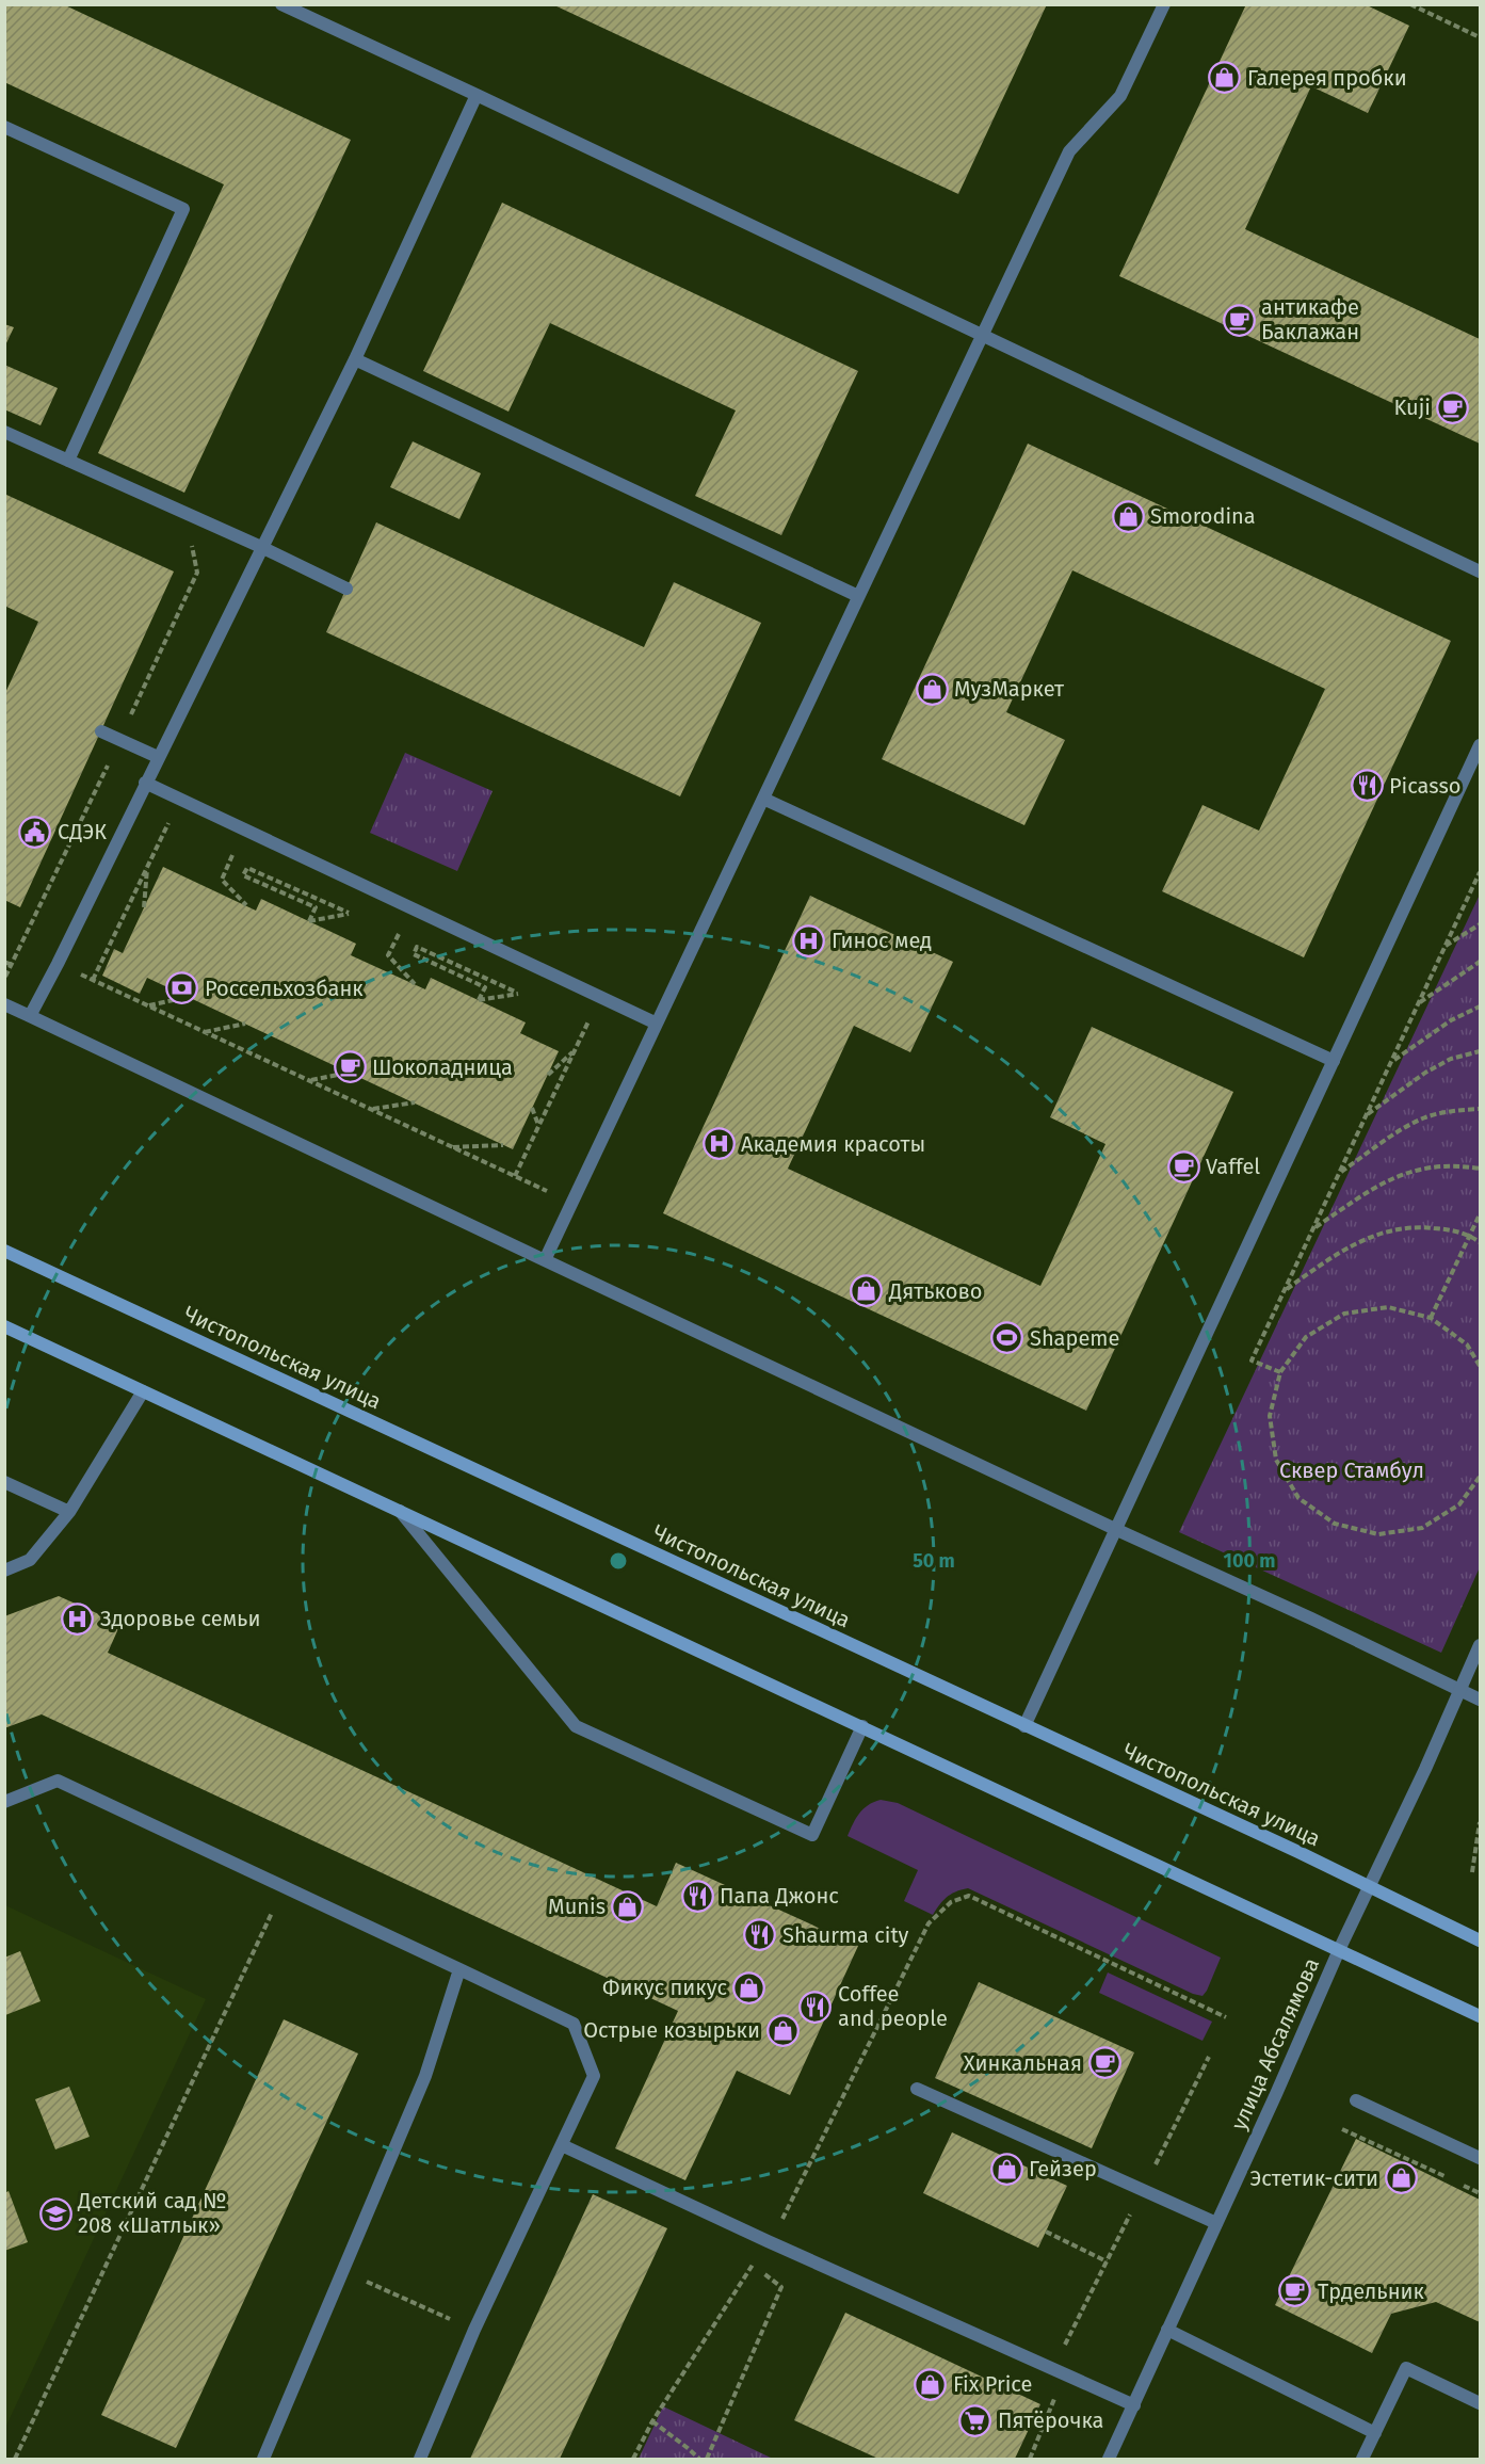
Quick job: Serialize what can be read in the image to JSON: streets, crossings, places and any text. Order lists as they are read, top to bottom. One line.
{"streets":{"main road":["Чистопольская улица"],"street":["улица Абсалямова"]},"crossings":[["Чистопольская улица","улица Абсалямова"]],"parks":["Сквер Стамбул"],"places":{"shop":["Галерея пробки","Smorodina","МузМаркет","Дятьково","Munis","Фикус пикус","Острые козырьки","Гейзер","Эстетик-сити","Fix Price"],"cafe":["антикафе Баклажан","Kuji","Шоколадница","Vaffel","Хинкальная","Трдельник"],"restaurant":["Picasso","Папа Джонс","Shaurma city","Coffee and people"],"public building":["СДЭК"],"hospital":["Гинос мед","Академия красоты","Здоровье семьи"],"bank":["Россельхозбанк"],"sports":["Shapeme"],"school or university":["Детский сад № 208 «Шатлык»"],"supermarket":["Пятёрочка"]},"rings":["50 m","100 m"]}
